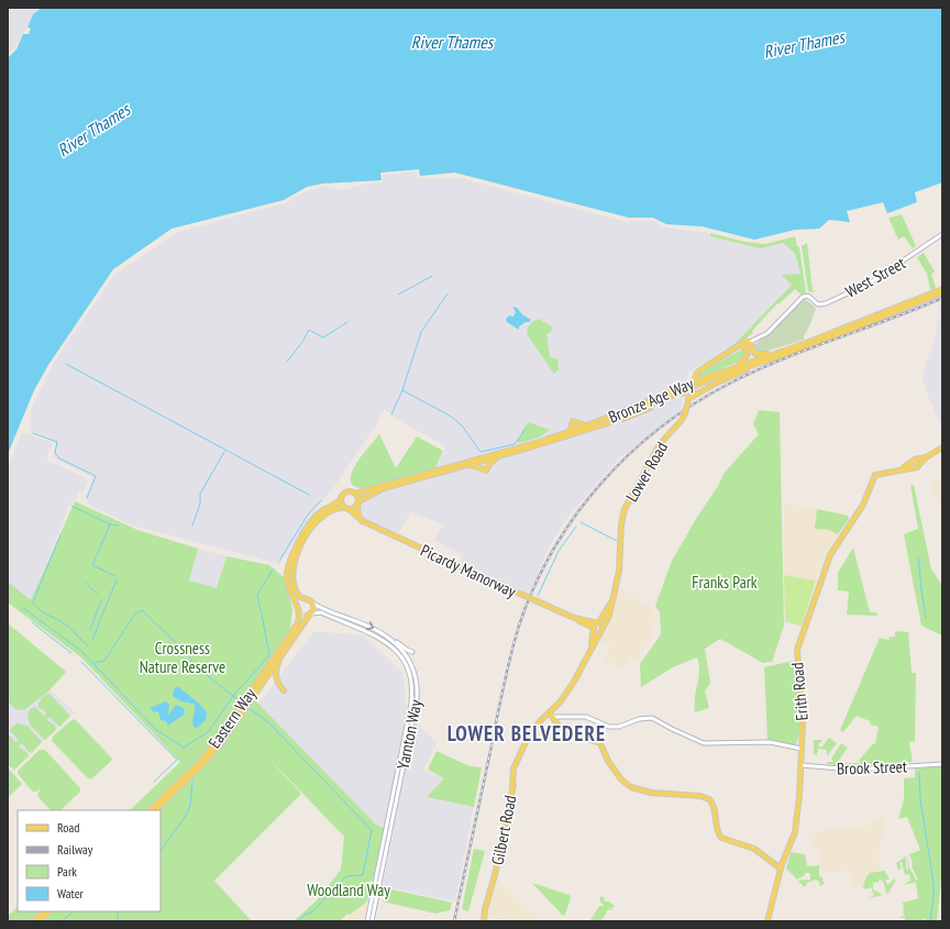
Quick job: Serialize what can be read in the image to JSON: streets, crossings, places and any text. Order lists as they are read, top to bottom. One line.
{"streets":{"main road":["Bronze Age Way","Lower Road","Picardy Manorway","Erith Road","Eastern Way","Gilbert Road"],"street":["West Street","Yarnton Way","Brook Street"]},"crossings":[["Bronze Age Way","Picardy Manorway"],["Lower Road","Picardy Manorway"],["Lower Road","Gilbert Road"],["Erith Road","Brook Street"],["Eastern Way","Yarnton Way"]],"districts":["LOWER BELVEDERE"],"water":["River Thames"],"parks":["Franks Park","Crossness Nature Reserve","Woodland Way"],"legend":["Road","Railway","Park","Water"]}
